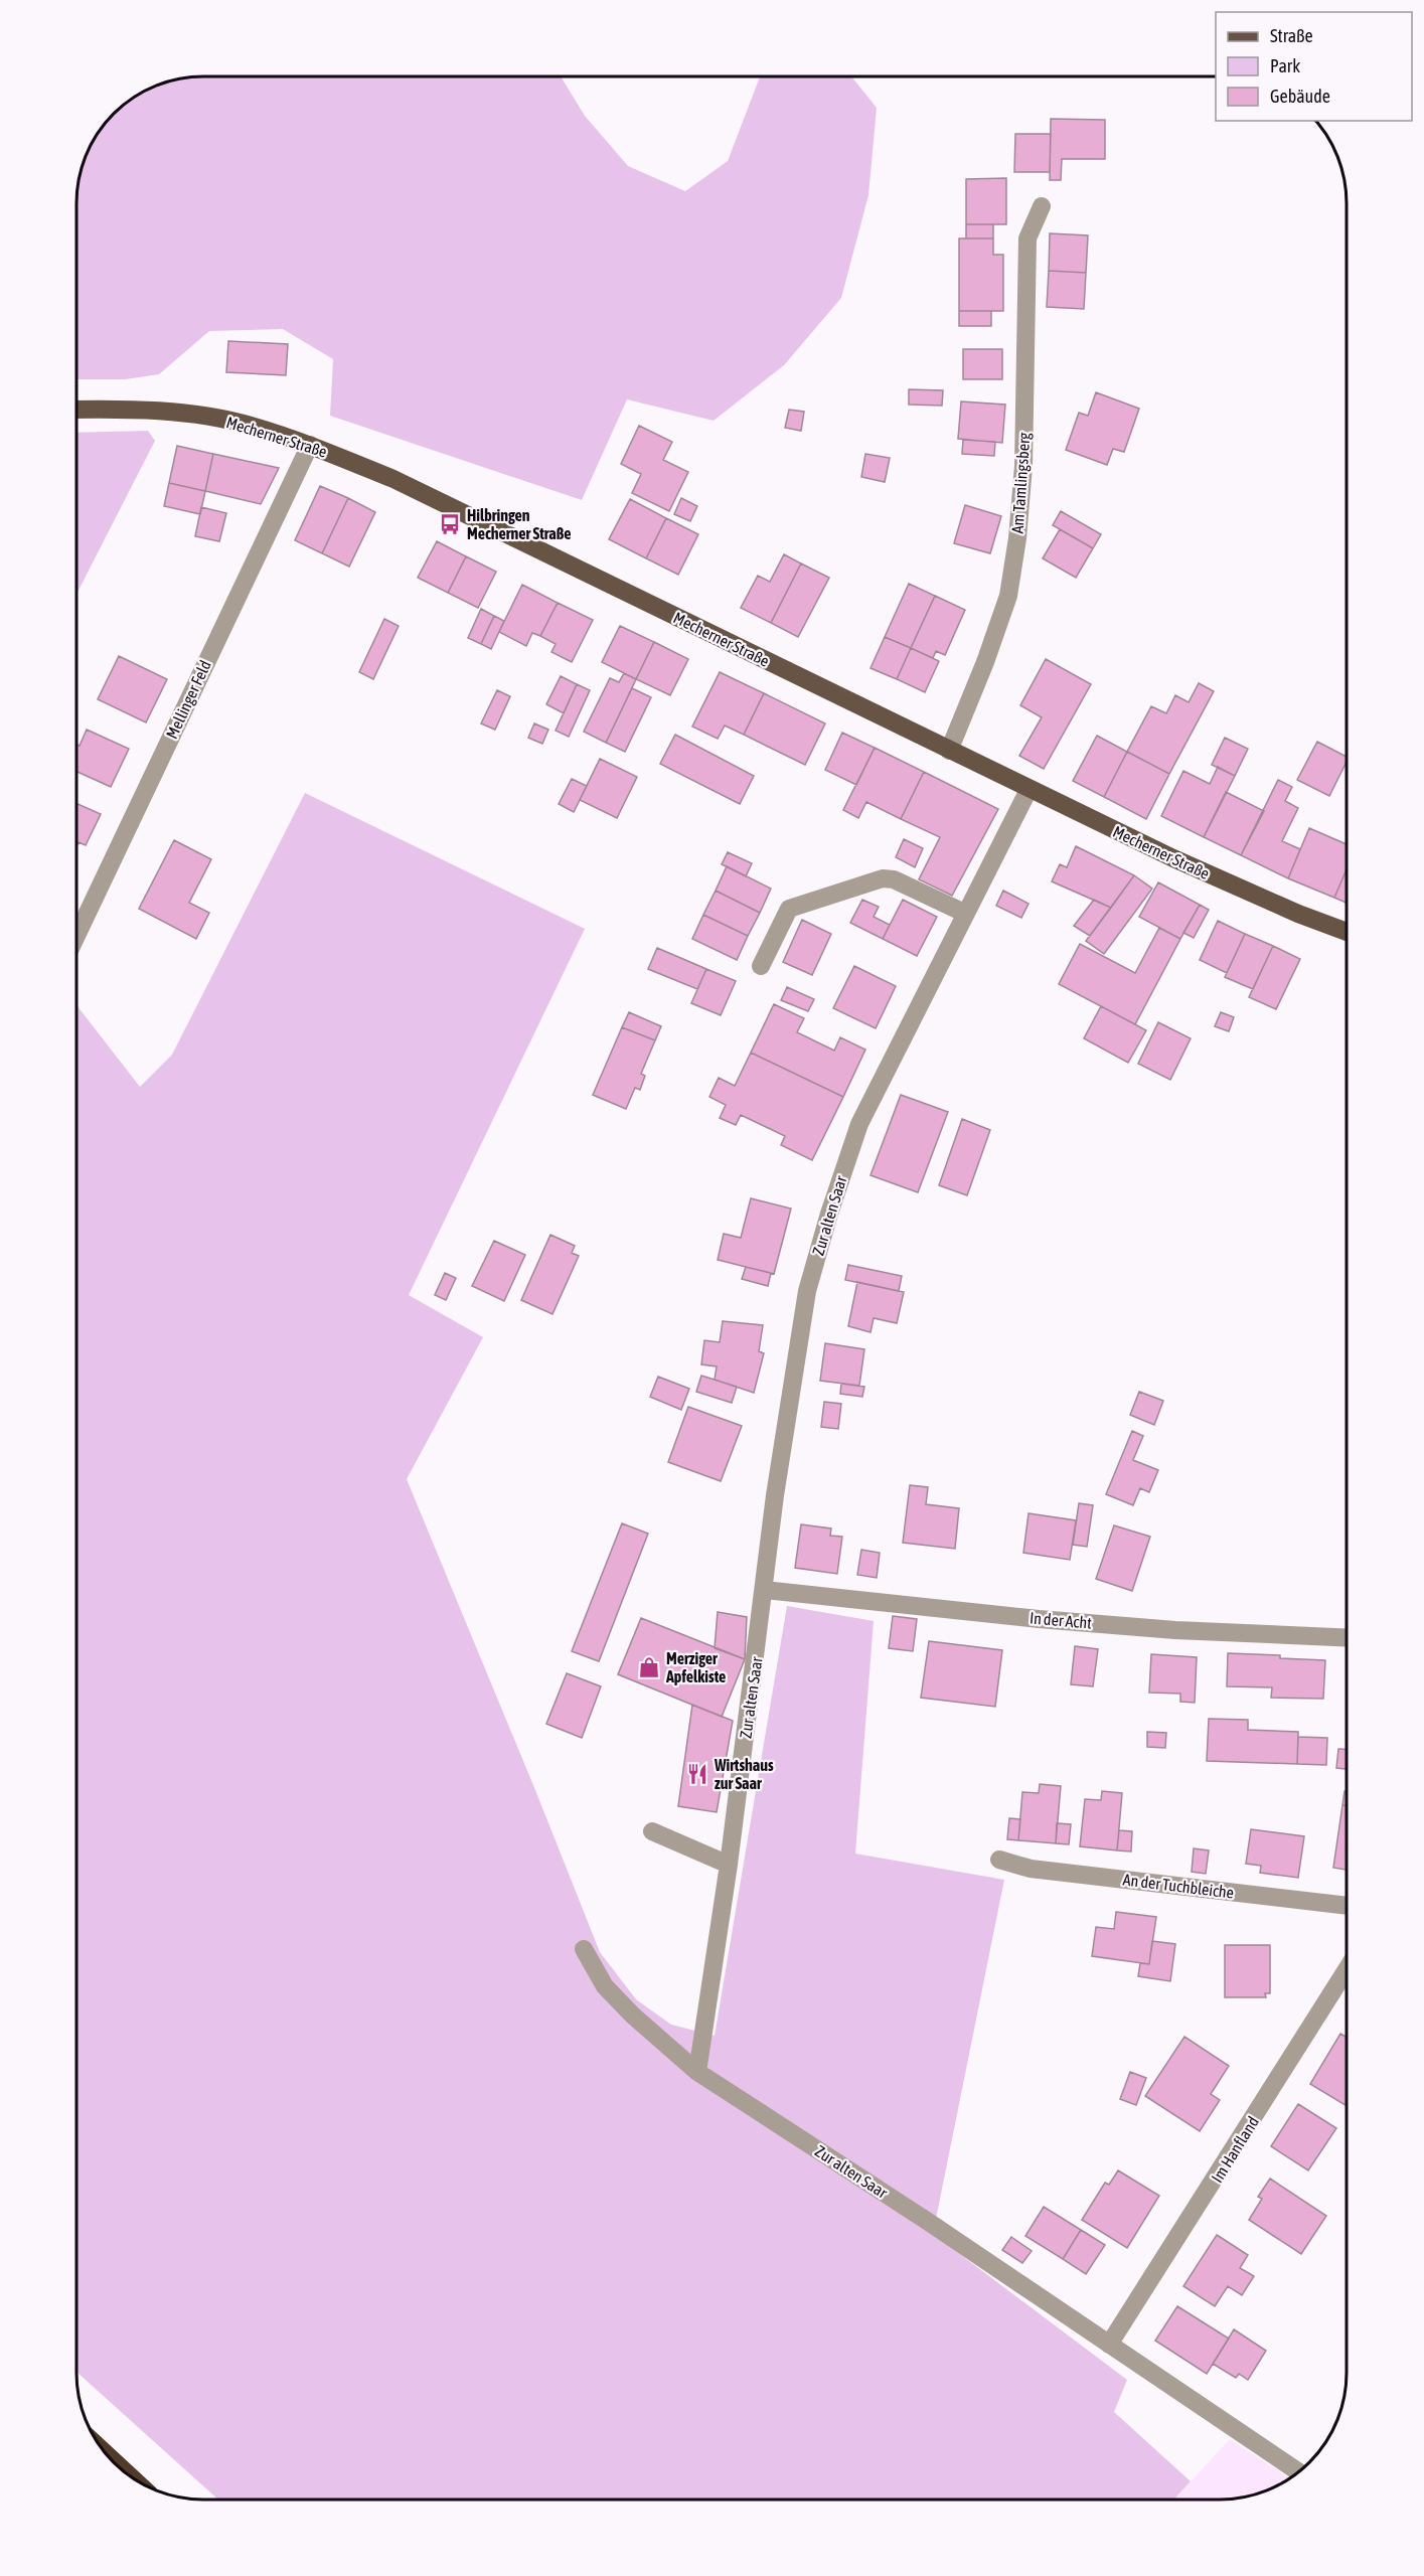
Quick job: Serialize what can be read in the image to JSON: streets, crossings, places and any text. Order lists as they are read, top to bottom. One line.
{"streets":{"main road":["Mecherner Straße"],"street":["Am Tamlingsberg","Mellinger Feld","Zur alten Saar","In der Acht","An der Tuchbleiche","Im Hanfland"]},"crossings":[["Mecherner Straße","Am Tamlingsberg"],["Mecherner Straße","Mellinger Feld"],["Mecherner Straße","Zur alten Saar"],["Zur alten Saar","In der Acht"],["Zur alten Saar","Im Hanfland"]],"places":{"bus stop":["Hilbringen Mecherner Straße"],"shop":["Merziger Apfelkiste"],"restaurant":["Wirtshaus zur Saar"]},"legend":["Straße","Park","Gebäude"]}
